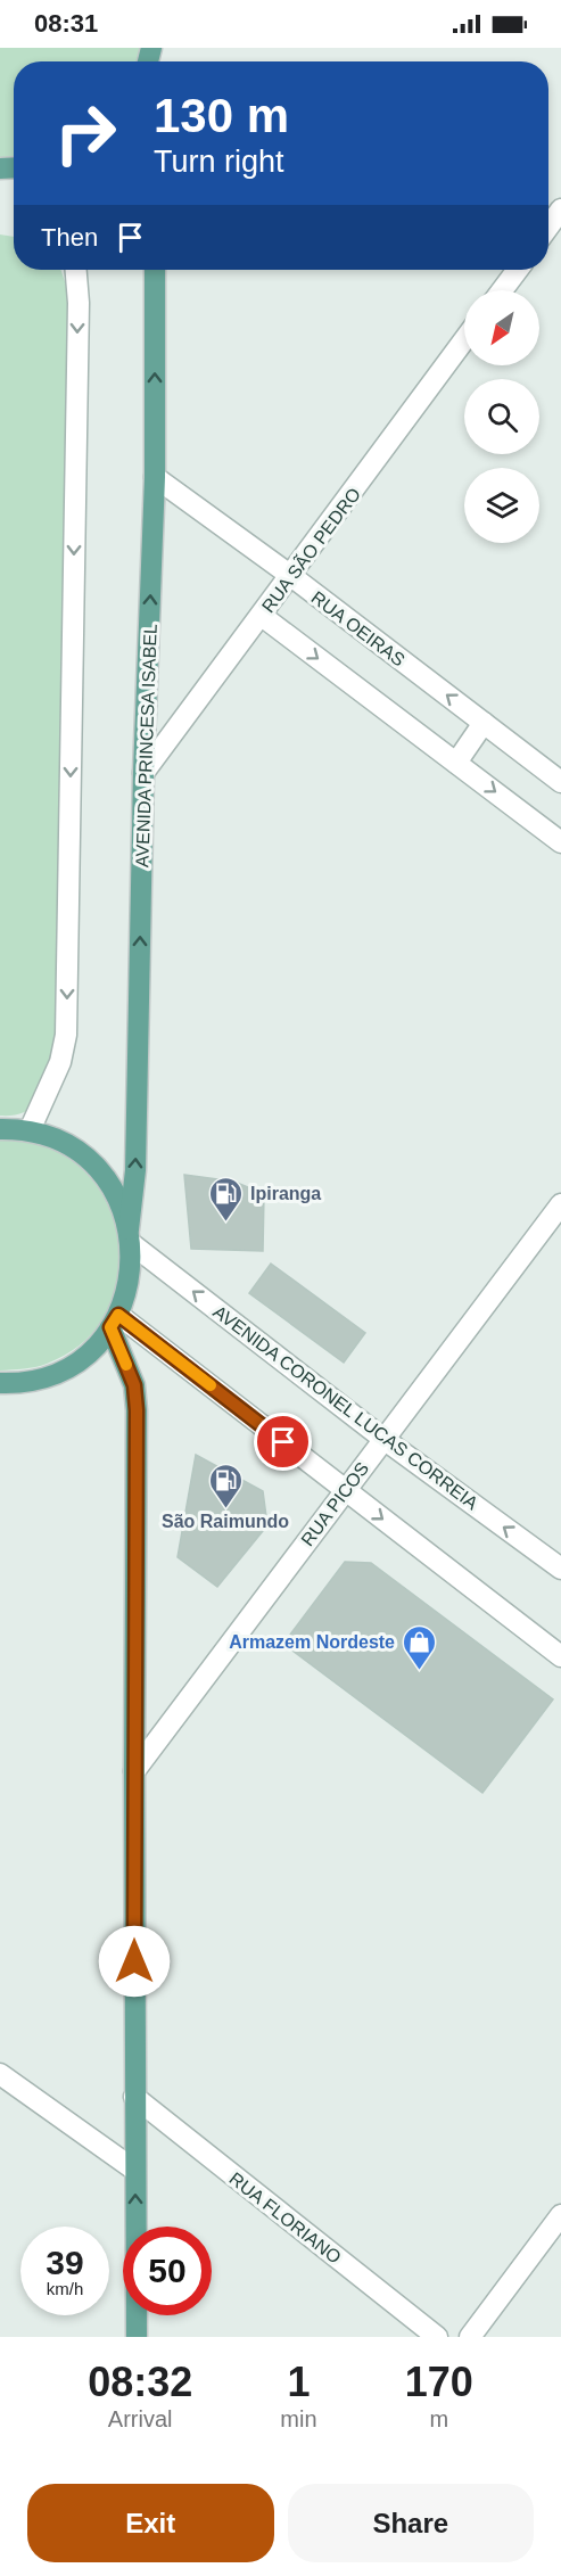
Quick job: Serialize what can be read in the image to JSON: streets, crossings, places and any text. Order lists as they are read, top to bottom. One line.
{"streets":{"main road":["AVENIDA PRINCESA ISABEL"],"street":["RUA SÃO PEDRO","RUA OEIRAS","AVENIDA CORONEL LUCAS CORREIA","RUA PICOS","RUA FLORIANO"]},"crossings":[["RUA SÃO PEDRO","RUA OEIRAS"],["RUA SÃO PEDRO","AVENIDA PRINCESA ISABEL"],["RUA OEIRAS","AVENIDA PRINCESA ISABEL"],["AVENIDA PRINCESA ISABEL","AVENIDA CORONEL LUCAS CORREIA"],["AVENIDA CORONEL LUCAS CORREIA","RUA PICOS"]],"one_way":["AVENIDA PRINCESA ISABEL"],"places":{"fuel station":["Ipiranga","São Raimundo"],"shop":["Armazem Nordeste"]},"north":"bottom left","page":{"status":"08:31","turn":["130 m","Turn right"],"then":"Then","speed":"39 km/h","limit":"50","eta":["08:32","Arrival","1","min","170","m"],"buttons":["Exit","Share"]}}
